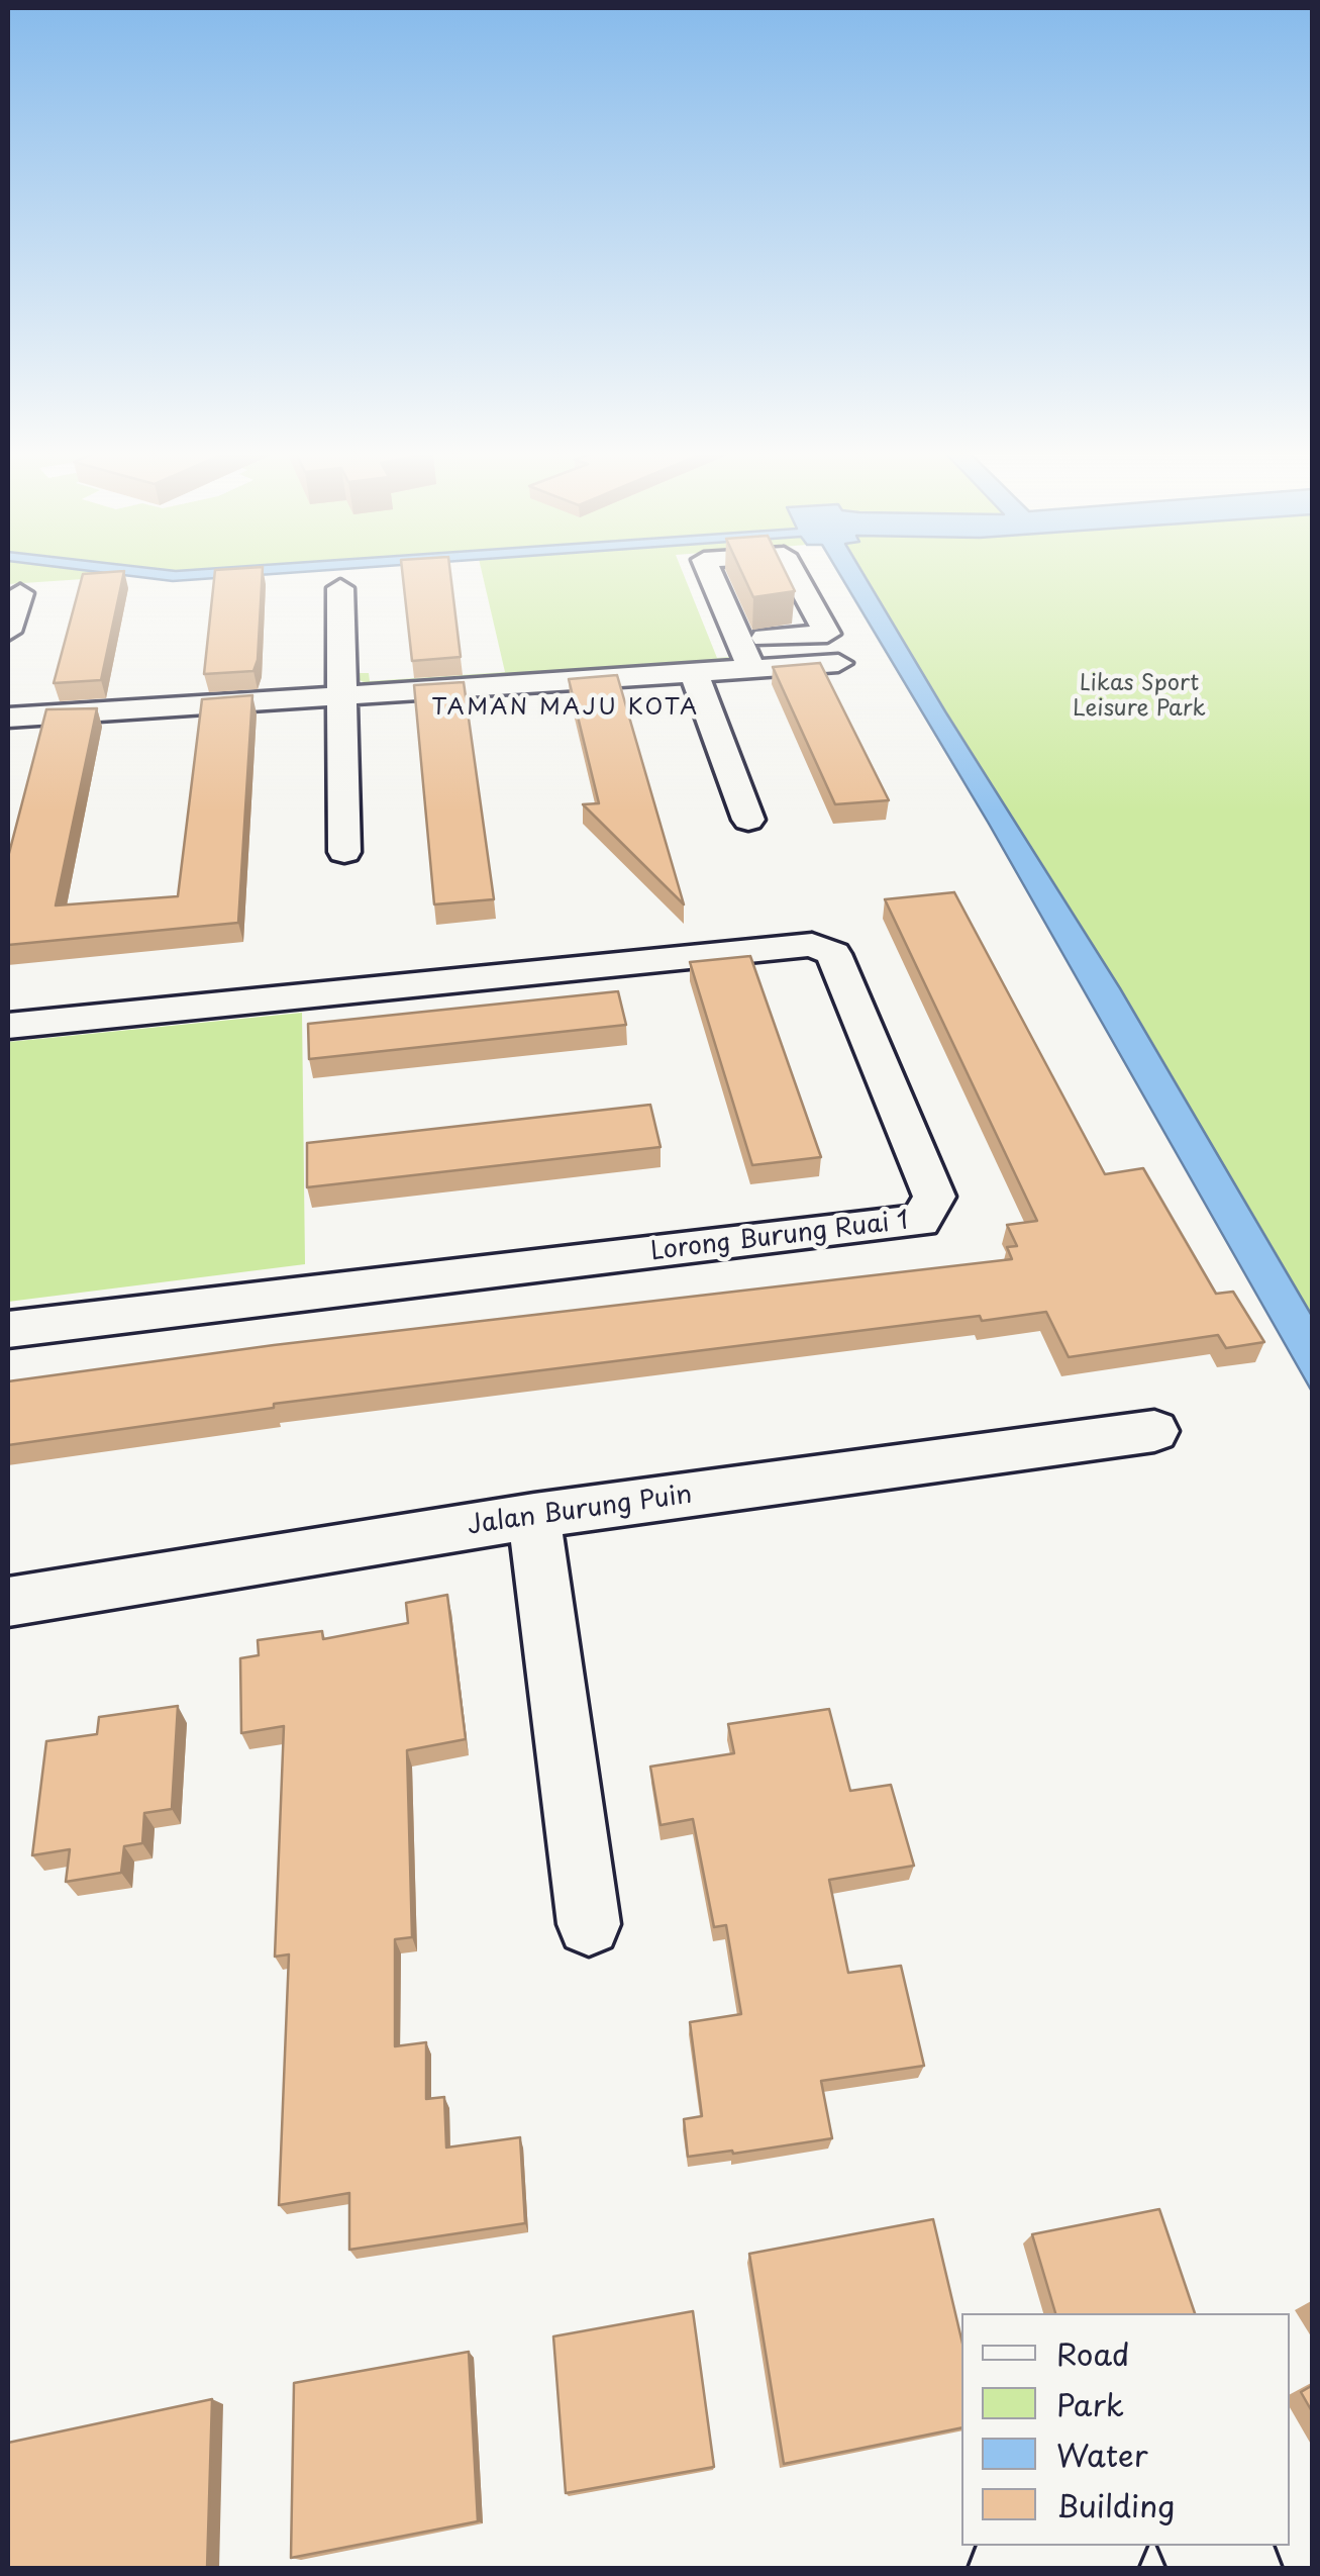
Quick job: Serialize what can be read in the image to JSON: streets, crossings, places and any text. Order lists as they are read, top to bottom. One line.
{"streets":{"street":["Lorong Burung Ruai 1","Jalan Burung Puin"]},"districts":["TAMAN MAJU KOTA"],"parks":["Likas Sport Leisure Park"],"legend":["Road","Park","Water","Building"]}
